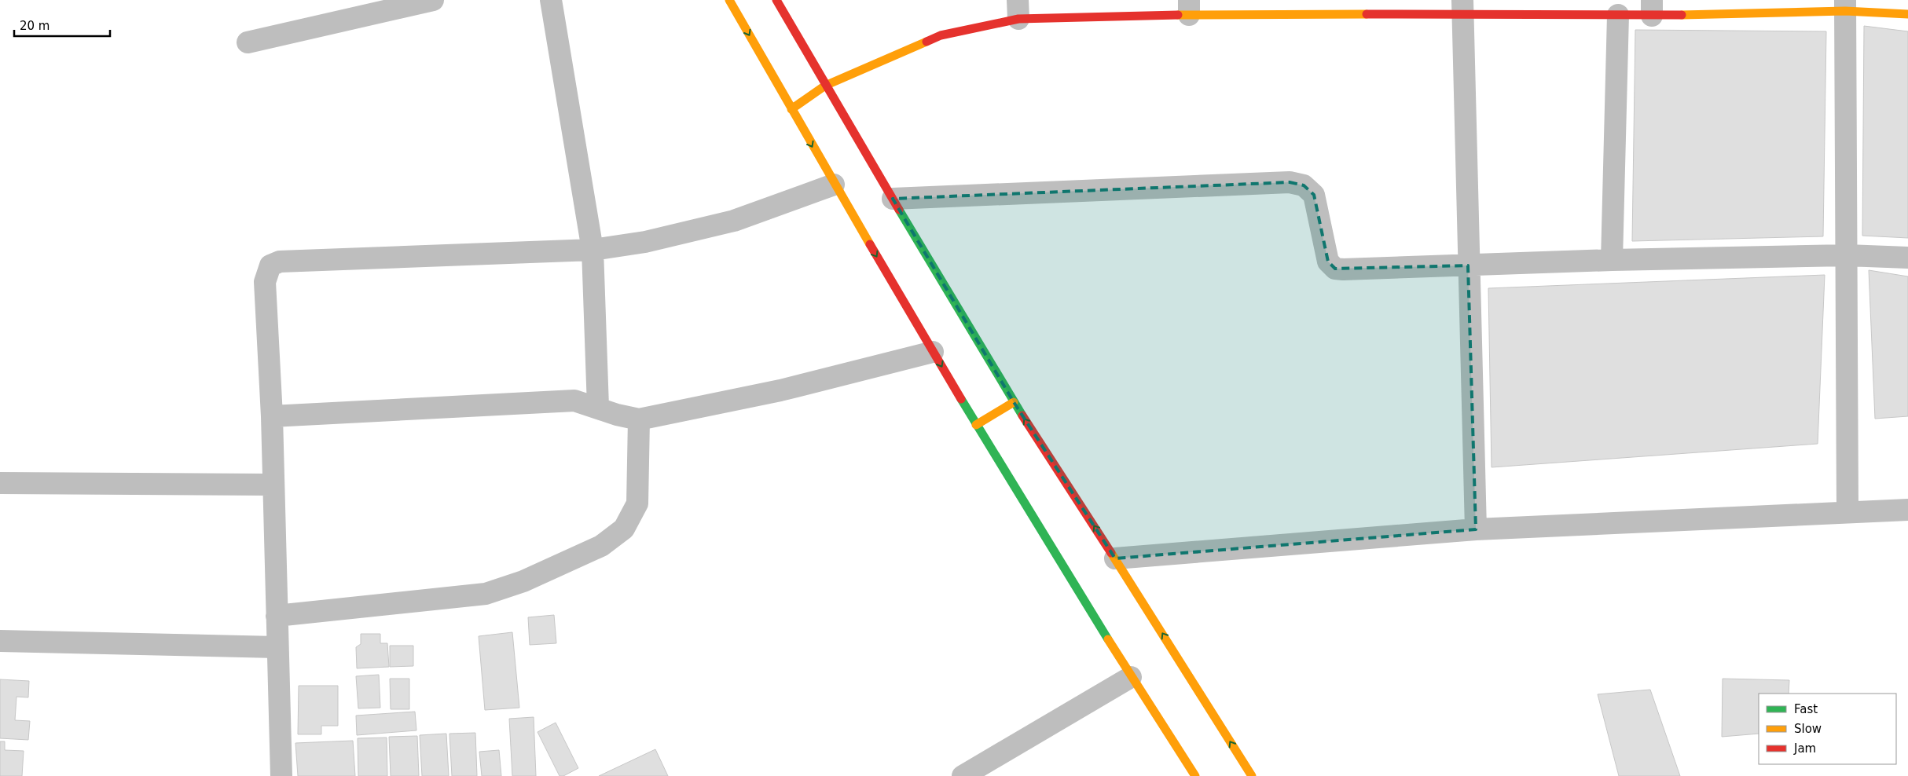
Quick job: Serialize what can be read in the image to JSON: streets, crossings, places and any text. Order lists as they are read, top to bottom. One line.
{"legend":["Fast","Slow","Jam"],"scale_bar":"20 m"}
